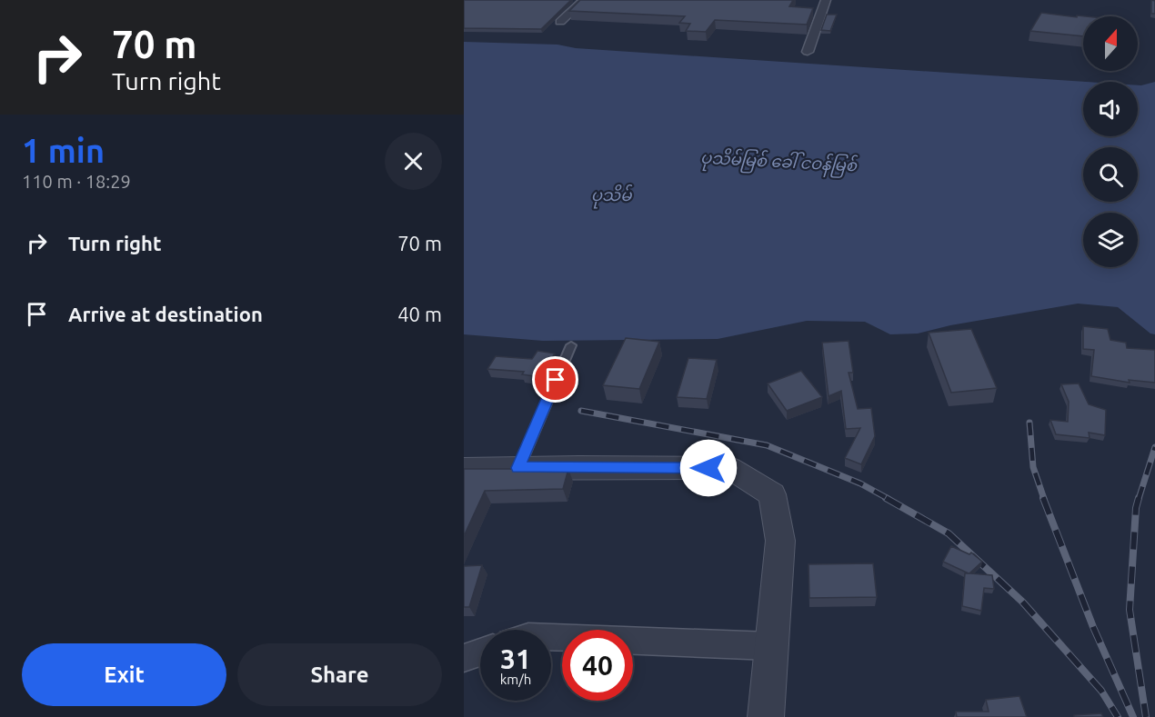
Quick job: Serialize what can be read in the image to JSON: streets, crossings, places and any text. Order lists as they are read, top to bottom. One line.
{"water":["ပုသိမ်မြစ် ခေါ် ငဝန်မြစ်","ပုသိမ်"],"north":"top","page":{"turn":["70 m","Turn right"],"heading":["1 min","110 m · 18:29"],"list":[{"name":"Turn right","value":"70 m"},{"name":"Arrive at destination","value":"40 m"}],"speed":"31 km/h","limit":"40","buttons":["Exit","Share"]}}
